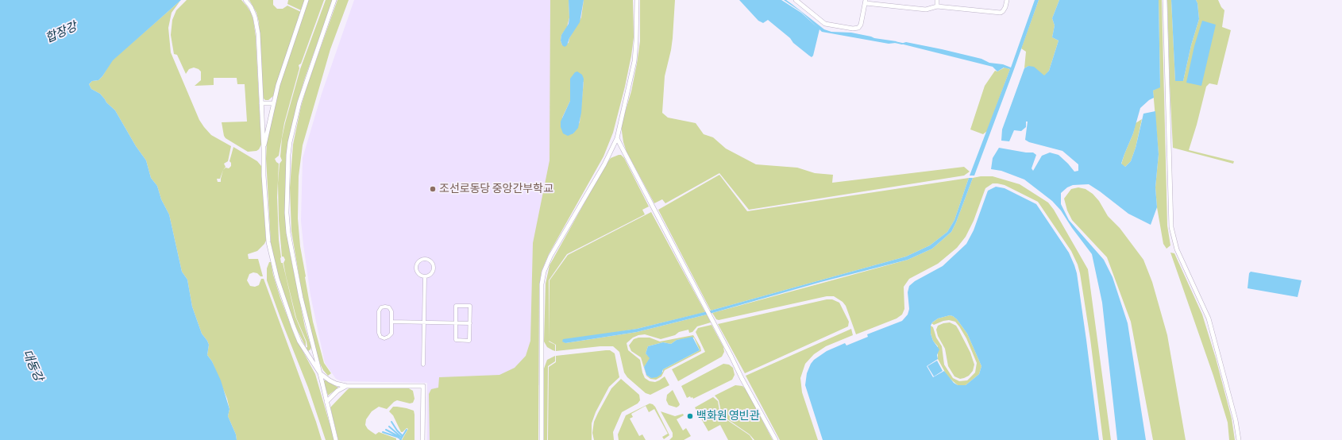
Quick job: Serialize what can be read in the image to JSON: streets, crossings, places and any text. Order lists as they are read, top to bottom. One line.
{"water":["합장강","대동강"],"places":["조선로동당 중앙간부학교","백화원 영빈관"]}
